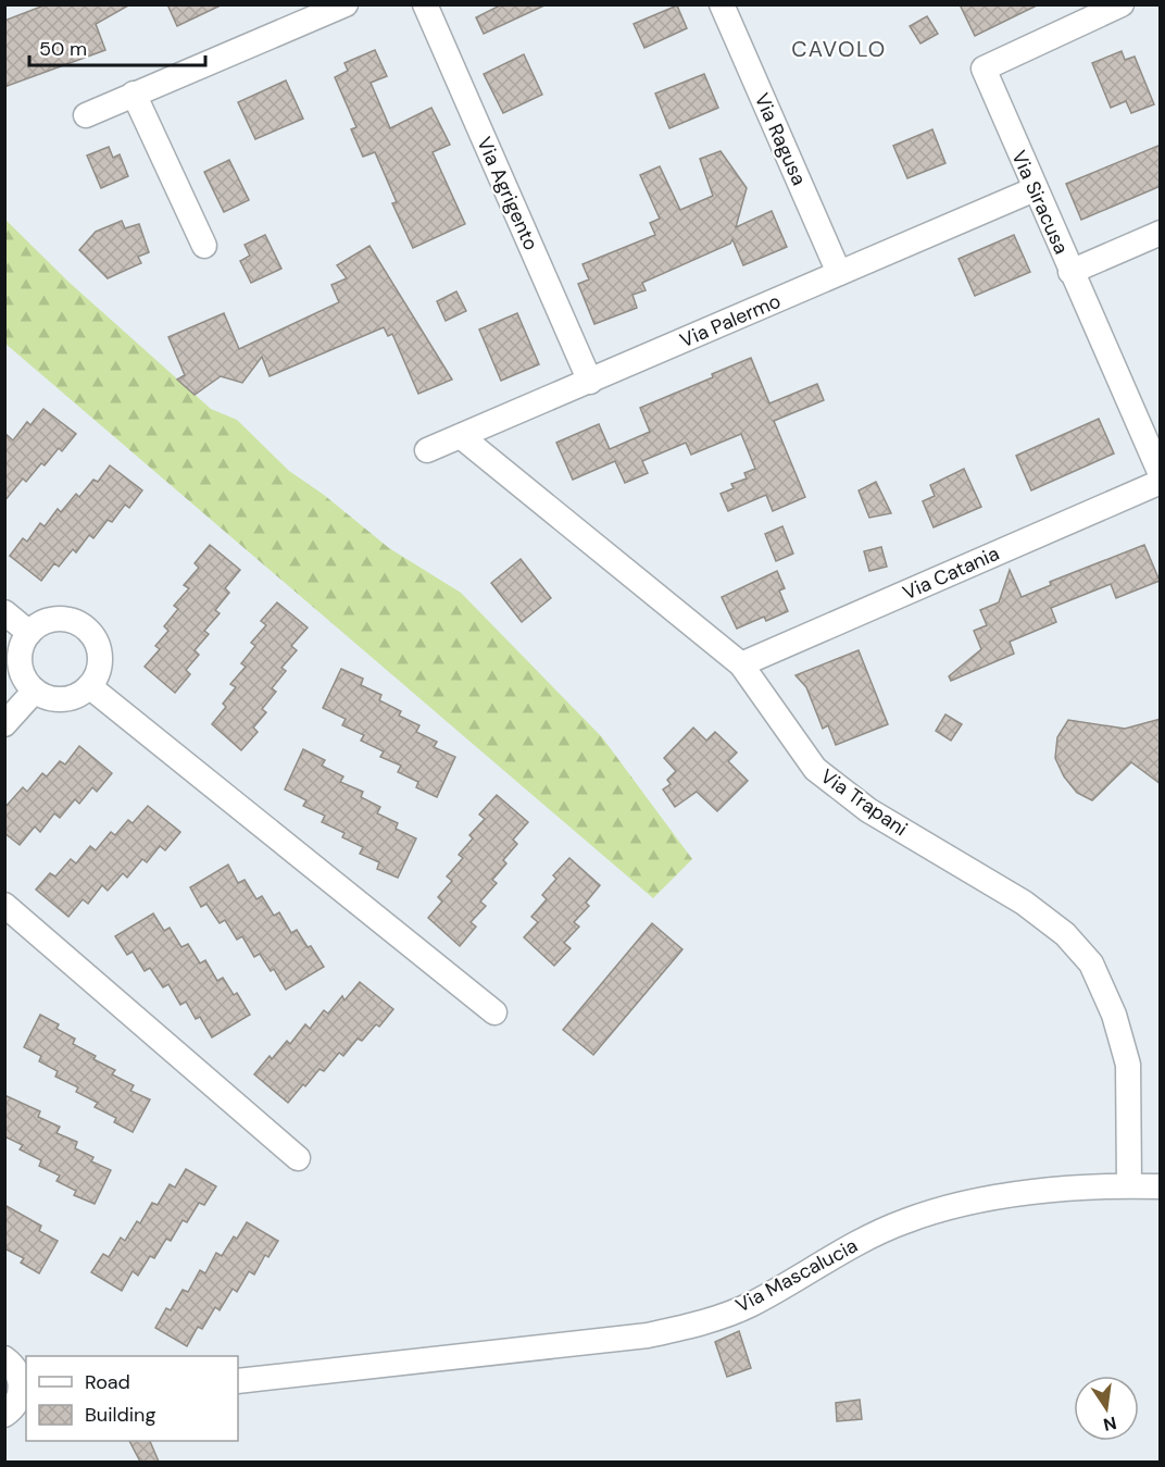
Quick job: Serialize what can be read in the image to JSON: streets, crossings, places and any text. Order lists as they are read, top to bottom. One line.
{"streets":{"street":["Via Ragusa","Via Agrigento","Via Siracusa","Via Palermo","Via Catania","Via Trapani","Via Mascalucia"]},"crossings":[["Via Ragusa","Via Palermo"],["Via Agrigento","Via Palermo"],["Via Siracusa","Via Palermo"],["Via Palermo","Via Trapani"],["Via Catania","Via Trapani"],["Via Trapani","Via Mascalucia"]],"districts":["CAVOLO"],"legend":["Road","Building"],"scale_bar":"50 m","north":"bottom"}
